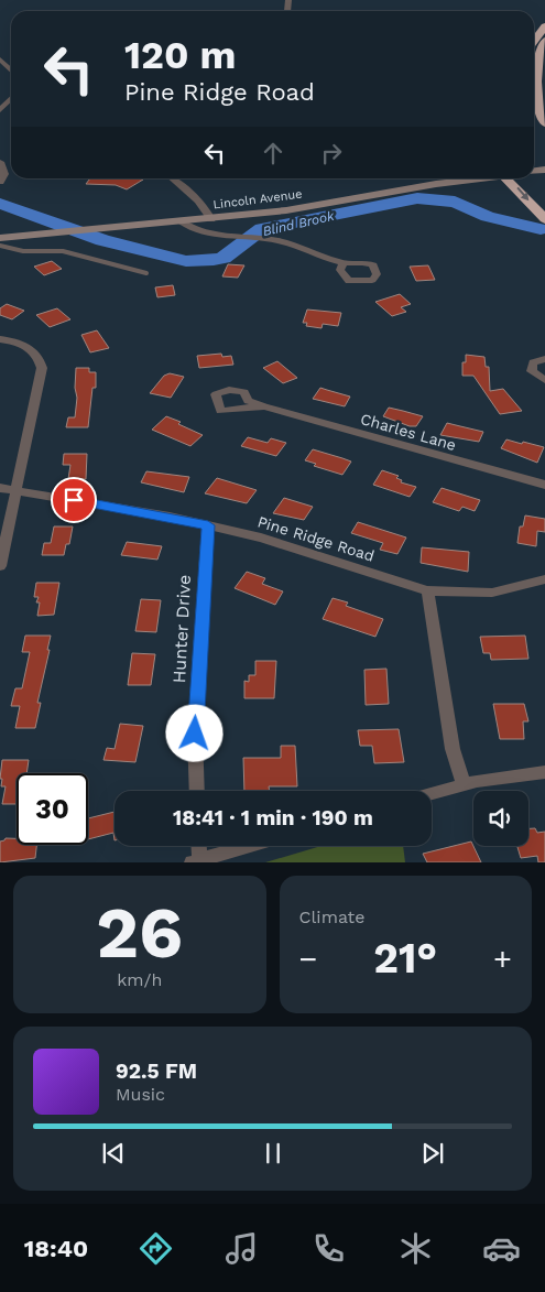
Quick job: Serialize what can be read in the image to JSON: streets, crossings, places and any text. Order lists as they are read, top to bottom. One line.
{"streets":{"street":["Lincoln Avenue","Charles Lane","Pine Ridge Road","Hunter Drive"]},"crossings":[["Pine Ridge Road","Hunter Drive"]],"water":["Blind Brook"],"page":{"turn":["120 m","Pine Ridge Road"],"limit":"30","trip":"18:41 · 1 min · 190 m","tile":[["26","km/h"],"Climate"],"heat":["−","21°","+"],"song":["92.5 FM","Music"],"tabs":"18:40"}}
